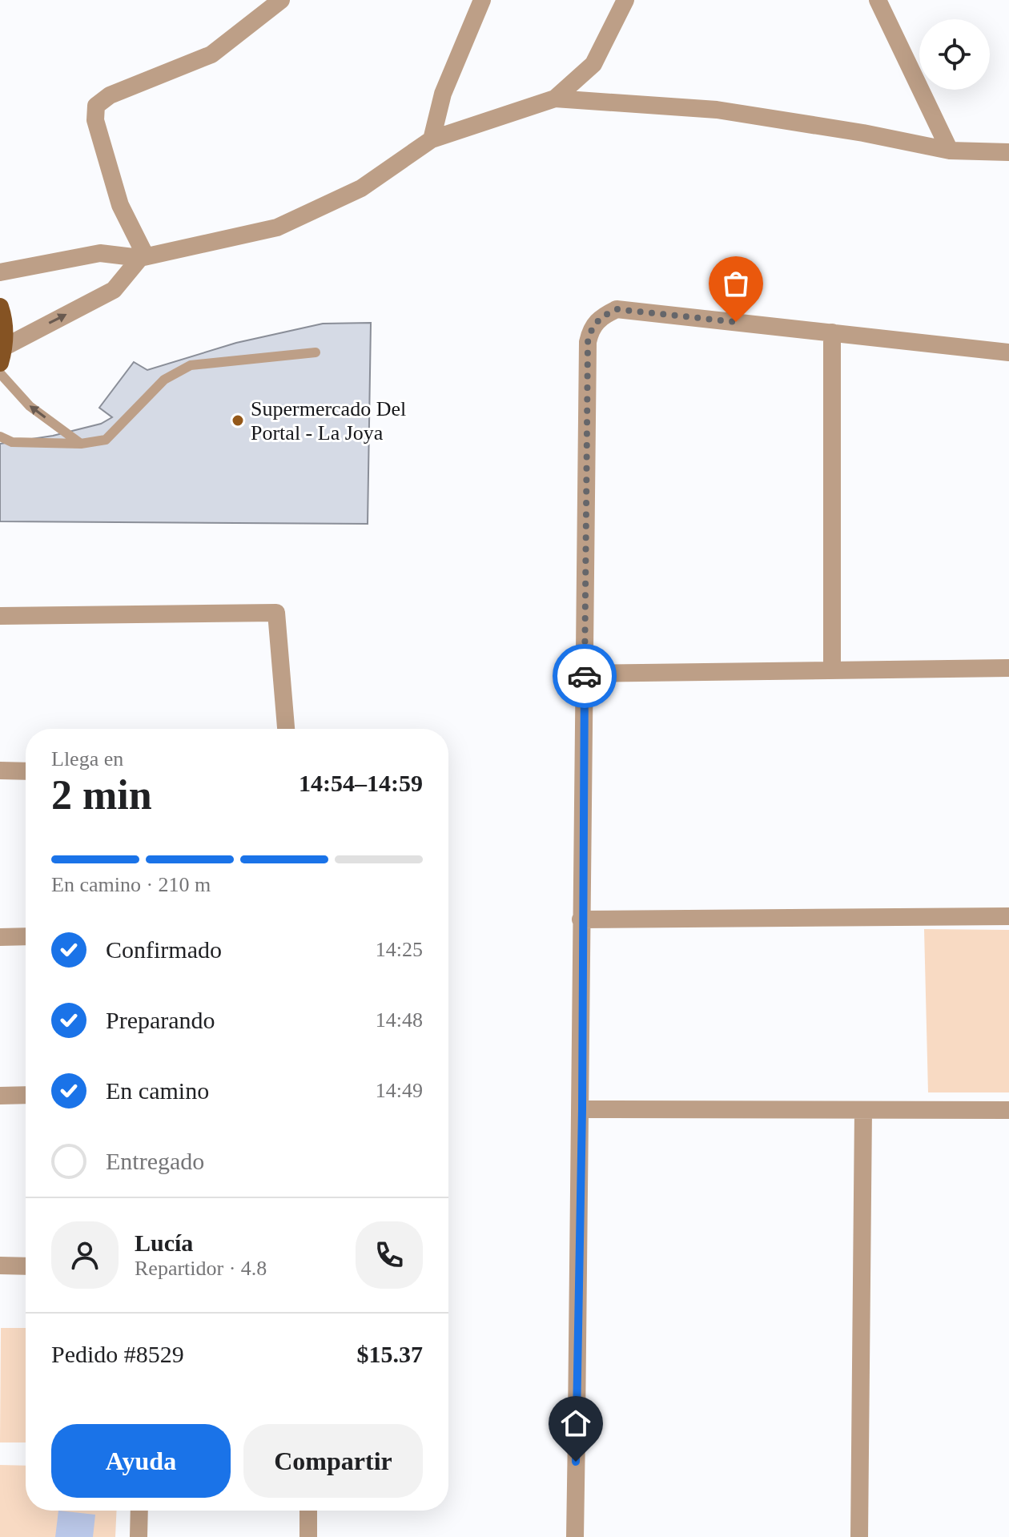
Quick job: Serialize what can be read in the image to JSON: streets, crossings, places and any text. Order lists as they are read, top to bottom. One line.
{"places":["Supermercado Del Portal - La Joya"],"page":{"heading":["2 min","Llega en","14:54–14:59"],"panel":["Lucía","Repartidor · 4.8","Pedido #8529","$15.37"],"bar":"En camino · 210 m","list":[["Confirmado","14:25"],["Preparando","14:48"],["En camino","14:49"],"Entregado"],"buttons":["Ayuda","Compartir"]}}
